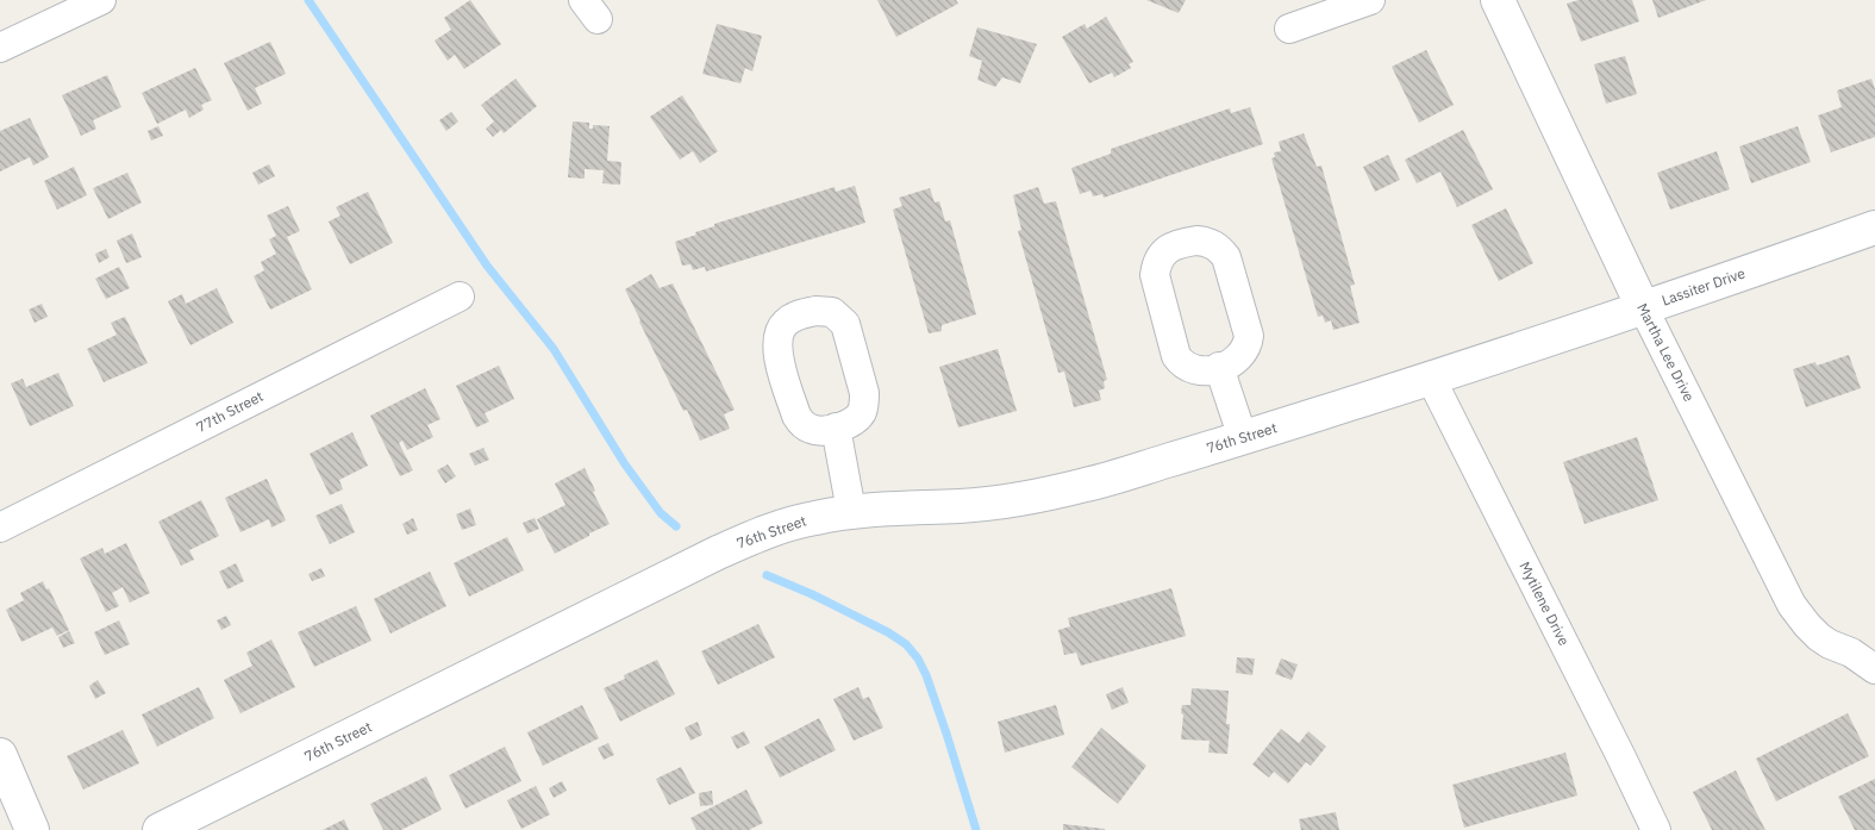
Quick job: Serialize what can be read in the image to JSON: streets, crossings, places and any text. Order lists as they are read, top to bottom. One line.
{"streets":{"street":["Lassiter Drive","Martha Lee Drive","77th Street","76th Street","Mytilene Drive"]},"crossings":[["Lassiter Drive","Martha Lee Drive"],["Lassiter Drive","76th Street"],["Lassiter Drive","Mytilene Drive"],["76th Street","Mytilene Drive"]]}
